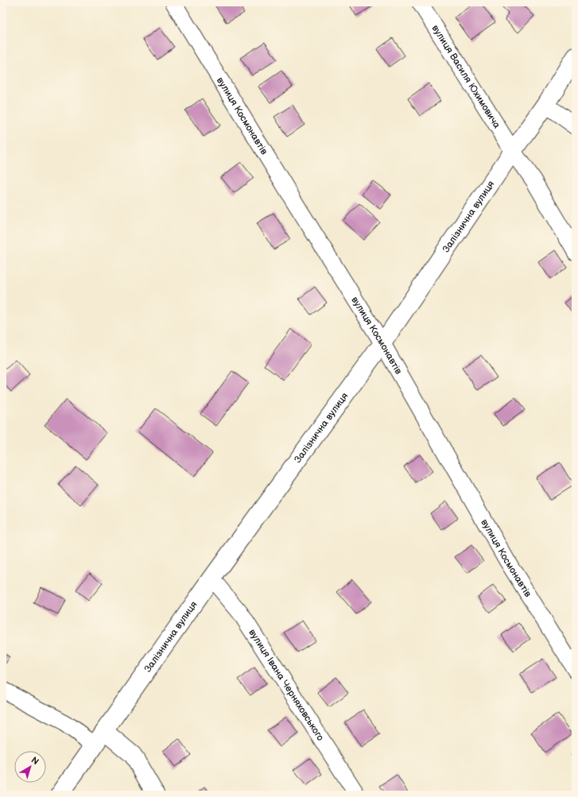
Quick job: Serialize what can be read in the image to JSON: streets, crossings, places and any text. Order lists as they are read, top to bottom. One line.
{"streets":{"street":["вулиця Василя Юхимовича","вулиця Космонавтів","Залізнична вулиця","вулиця Івана Черняховського"]},"crossings":[["вулиця Василя Юхимовича","Залізнична вулиця"],["вулиця Космонавтів","Залізнична вулиця"],["Залізнична вулиця","вулиця Івана Черняховського"]],"north":"top right"}
